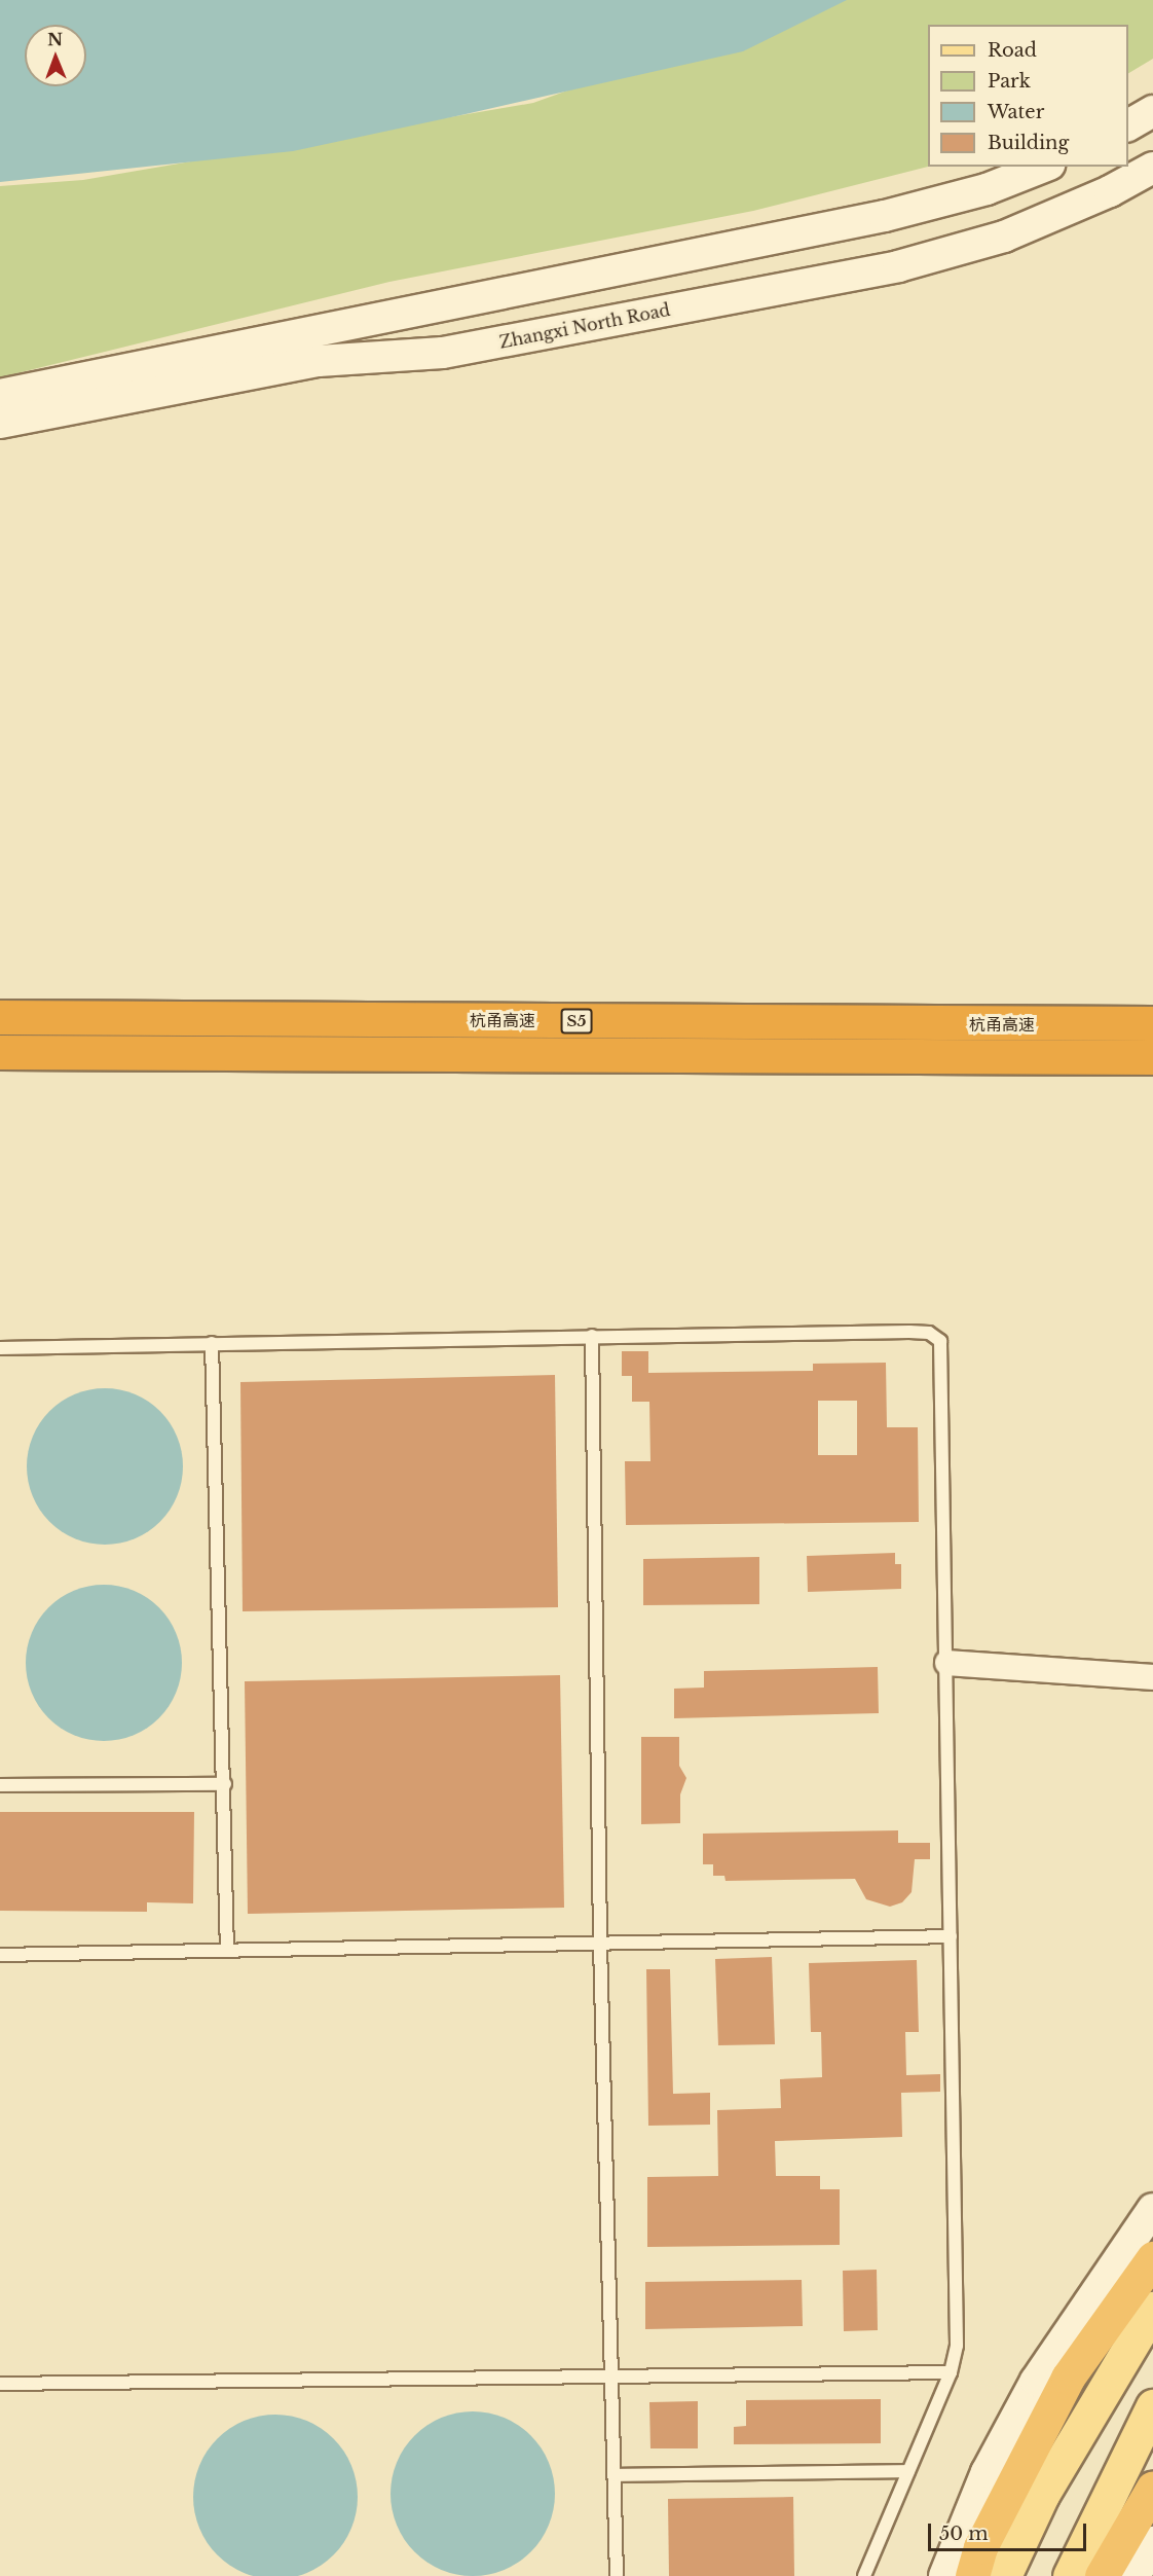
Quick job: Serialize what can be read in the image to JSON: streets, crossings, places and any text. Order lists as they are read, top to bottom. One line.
{"streets":{"highway":["杭甬高速","S5"],"street":["Zhangxi North Road"]},"legend":["Road","Park","Water","Building"],"scale_bar":"50 m","north":"top"}
